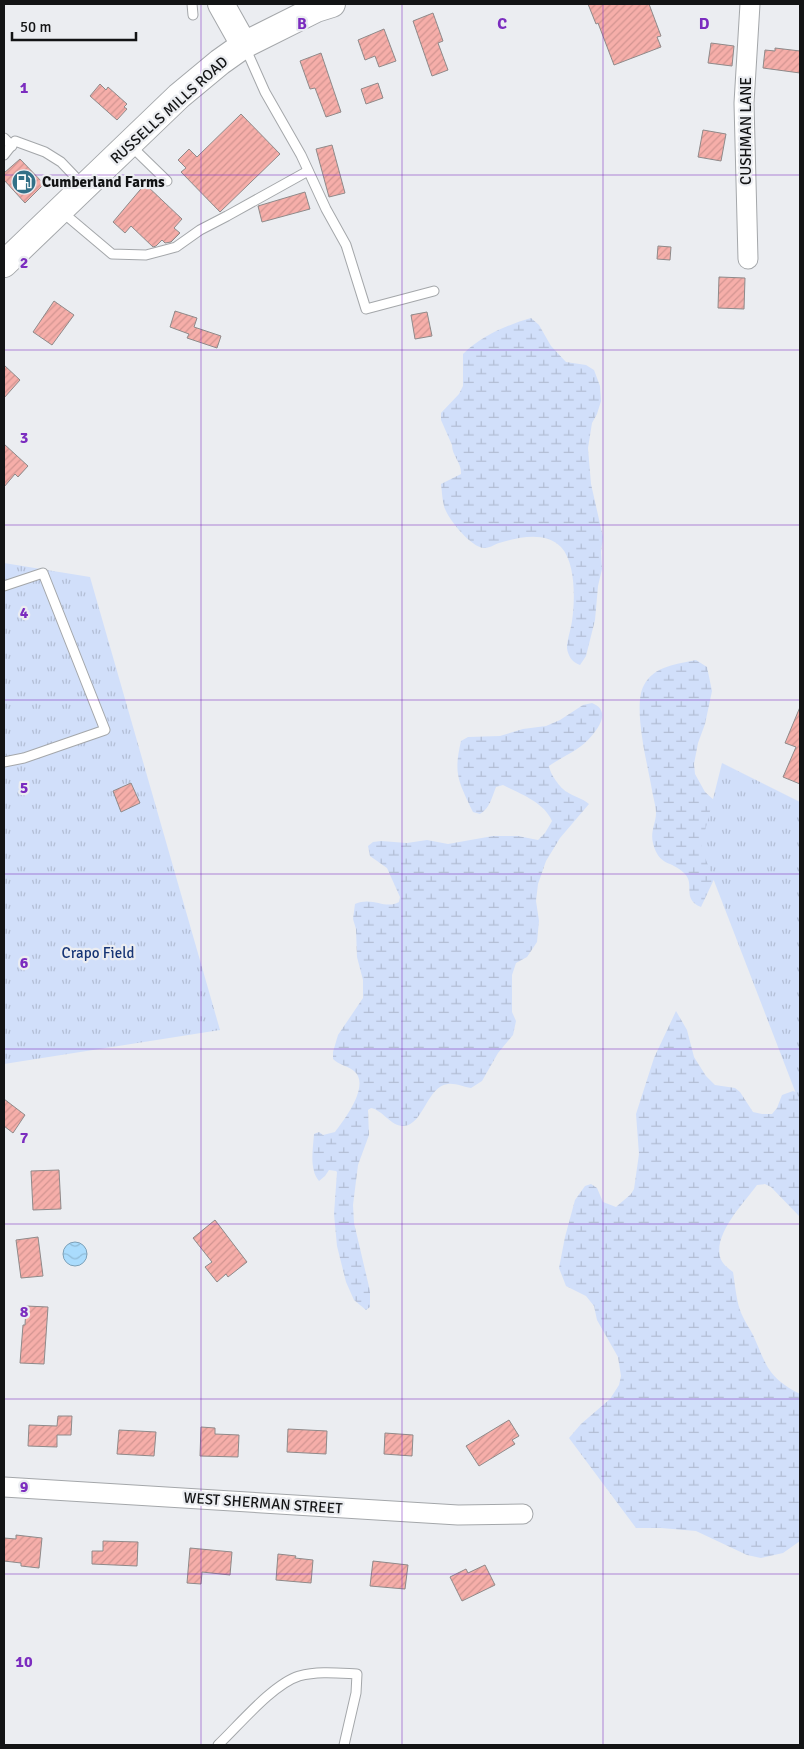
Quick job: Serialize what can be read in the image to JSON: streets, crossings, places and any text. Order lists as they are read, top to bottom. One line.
{"streets":{"main road":["RUSSELLS MILLS ROAD"],"street":["CUSHMAN LANE","WEST SHERMAN STREET"]},"parks":["Crapo Field"],"places":{"fuel station":["Cumberland Farms"]},"scale_bar":"50 m","grid":{"columns":["B","C","D"],"rows":["1","2","3","4","5","6","7","8","9","10"]}}
